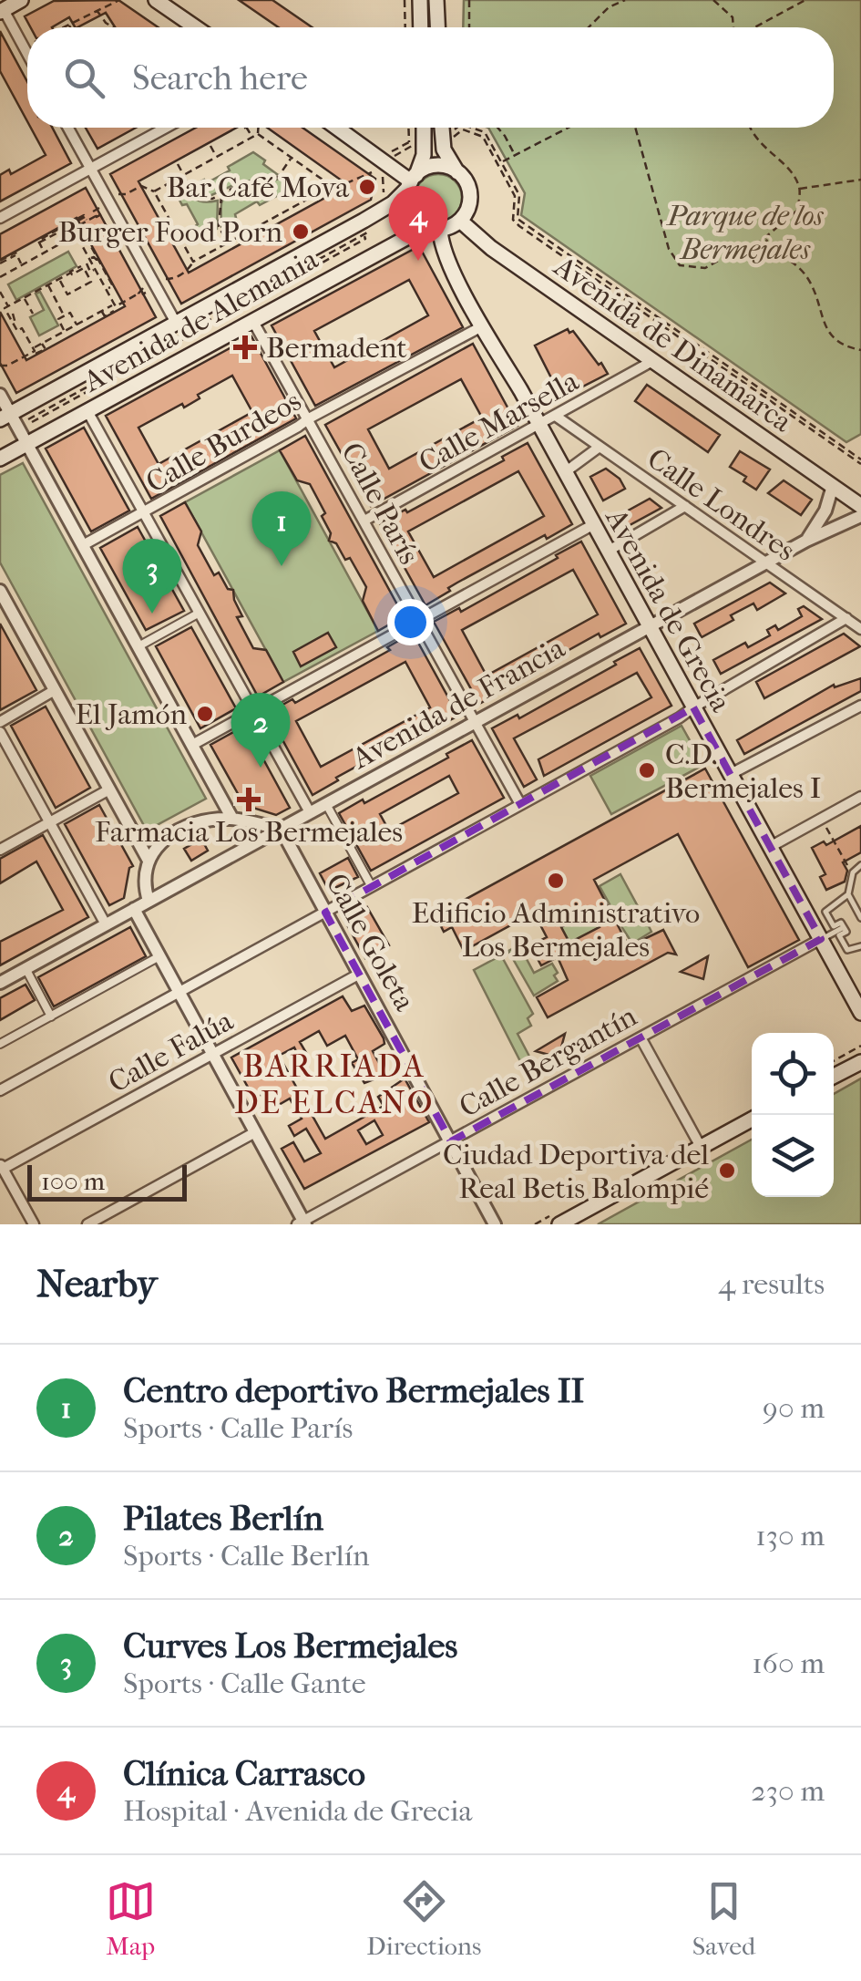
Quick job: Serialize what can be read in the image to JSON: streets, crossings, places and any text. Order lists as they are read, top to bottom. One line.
{"streets":{"main road":["Avenida de Alemania","Avenida de Dinamarca","Avenida de Grecia"],"street":["Calle Marsella","Calle Burdeos","Calle París","Calle Londres","Avenida de Francia","Calle Goleta","Calle Falúa","Calle Bergantín"]},"crossings":[["Avenida de Alemania","Avenida de Dinamarca"],["Avenida de Alemania","Calle París"],["Avenida de Alemania","Avenida de Grecia"],["Avenida de Dinamarca","Calle Marsella"],["Avenida de Dinamarca","Avenida de Grecia"],["Calle Marsella","Calle París"],["Calle Marsella","Calle Londres"],["Calle Marsella","Avenida de Grecia"],["Calle Burdeos","Calle París"],["Calle Burdeos","Avenida de Grecia"],["Calle París","Avenida de Francia"],["Calle Londres","Avenida de Francia"],["Avenida de Grecia","Avenida de Francia"],["Avenida de Grecia","Calle Bergantín"],["Avenida de Francia","Calle Goleta"],["Calle Goleta","Calle Falúa"],["Calle Goleta","Calle Bergantín"]],"districts":["BARRIADA DE ELCANO"],"parks":["Parque de los Bermejales"],"places":{"other":["Bar Café Mova","Burger Food Porn","El Jamón","C.D. Bermejales I","Edificio Administrativo Los Bermejales","Ciudad Deportiva del Real Betis Balompié"],"health":["Bermadent","Farmacia Los Bermejales"]},"scale_bar":"100 m","page":{"search":"Search here","pins":["4","1","3","2"],"scale":"100 m","heading":["Nearby","4 results"],"list":[{"mark":"1","name":"Centro deportivo Bermejales II","note":"Sports · Calle París","value":"90 m"},{"mark":"2","name":"Pilates Berlín","note":"Sports · Calle Berlín","value":"130 m"},{"mark":"3","name":"Curves Los Bermejales","note":"Sports · Calle Gante","value":"160 m"},{"mark":"4","name":"Clínica Carrasco","note":"Hospital · Avenida de Grecia","value":"230 m"}],"nav":["Map","Directions","Saved"]}}
